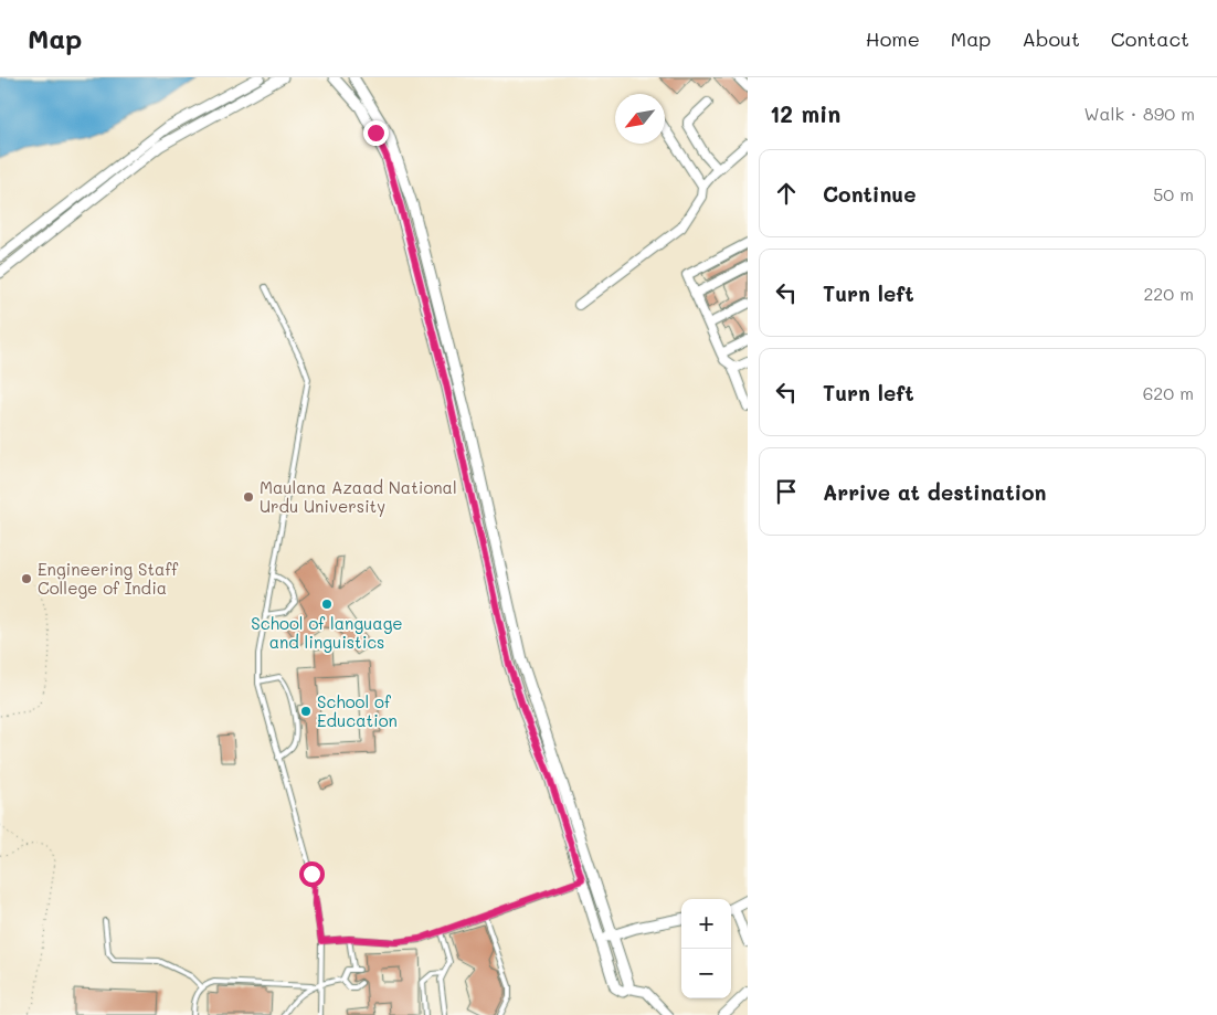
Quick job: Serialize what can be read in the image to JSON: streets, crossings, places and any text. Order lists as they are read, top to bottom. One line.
{"places":["Maulana Azaad National Urdu University","Engineering Staff College of India","School of language and linguistics","School of Education"],"north":"bottom left","page":{"header":"Map","nav":["Home","Map","About","Contact"],"heading":["12 min","Walk · 890 m"],"list":[["Continue","50 m"],["Turn left","220 m"],["Turn left","620 m"],"Arrive at destination"],"map_buttons":["+","−"]}}
